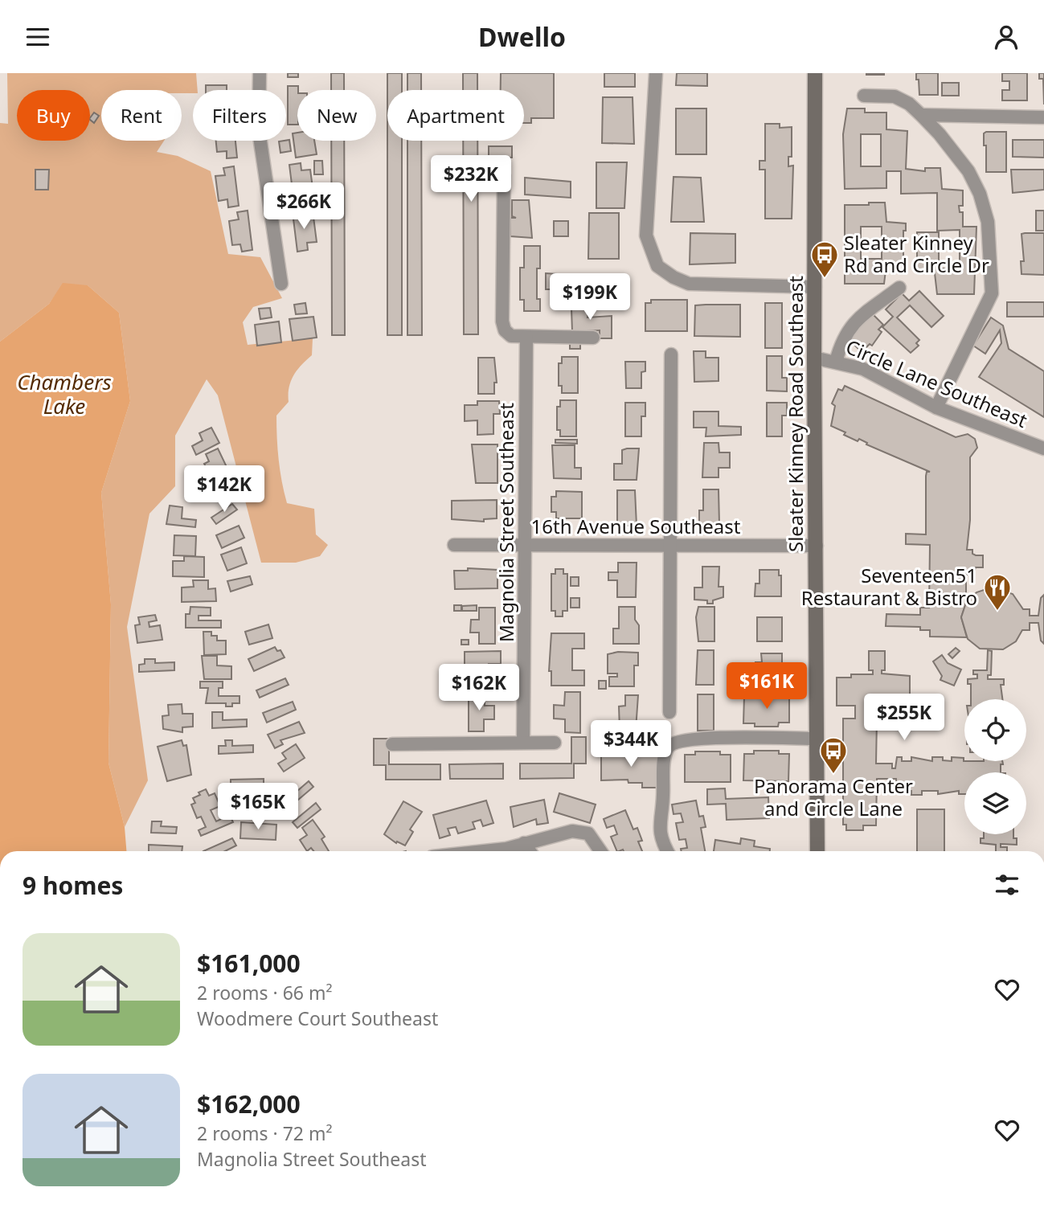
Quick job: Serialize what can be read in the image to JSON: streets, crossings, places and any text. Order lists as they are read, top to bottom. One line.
{"streets":{"street":["Circle Lane Southeast","Sleater Kinney Road Southeast","Magnolia Street Southeast","16th Avenue Southeast"]},"crossings":[["Circle Lane Southeast","Sleater Kinney Road Southeast"],["Sleater Kinney Road Southeast","16th Avenue Southeast"],["Magnolia Street Southeast","16th Avenue Southeast"]],"water":["Chambers Lake"],"places":{"bus stop":["Sleater Kinney Rd and Circle Dr","Panorama Center and Circle Lane"],"restaurant":["Seventeen51 Restaurant & Bistro"]},"page":{"header":"Dwello","chip":["Buy","Rent","Filters","New","Apartment"],"price":["$232K","$266K","$199K","$142K","$161K","$162K","$255K","$344K","$165K"],"heading":"9 homes","list":[{"name":"$161,000","note":"2 rooms · 66 m² · Woodmere Court Southeast"},{"name":"$162,000","note":"2 rooms · 72 m² · Magnolia Street Southeast"}]}}
